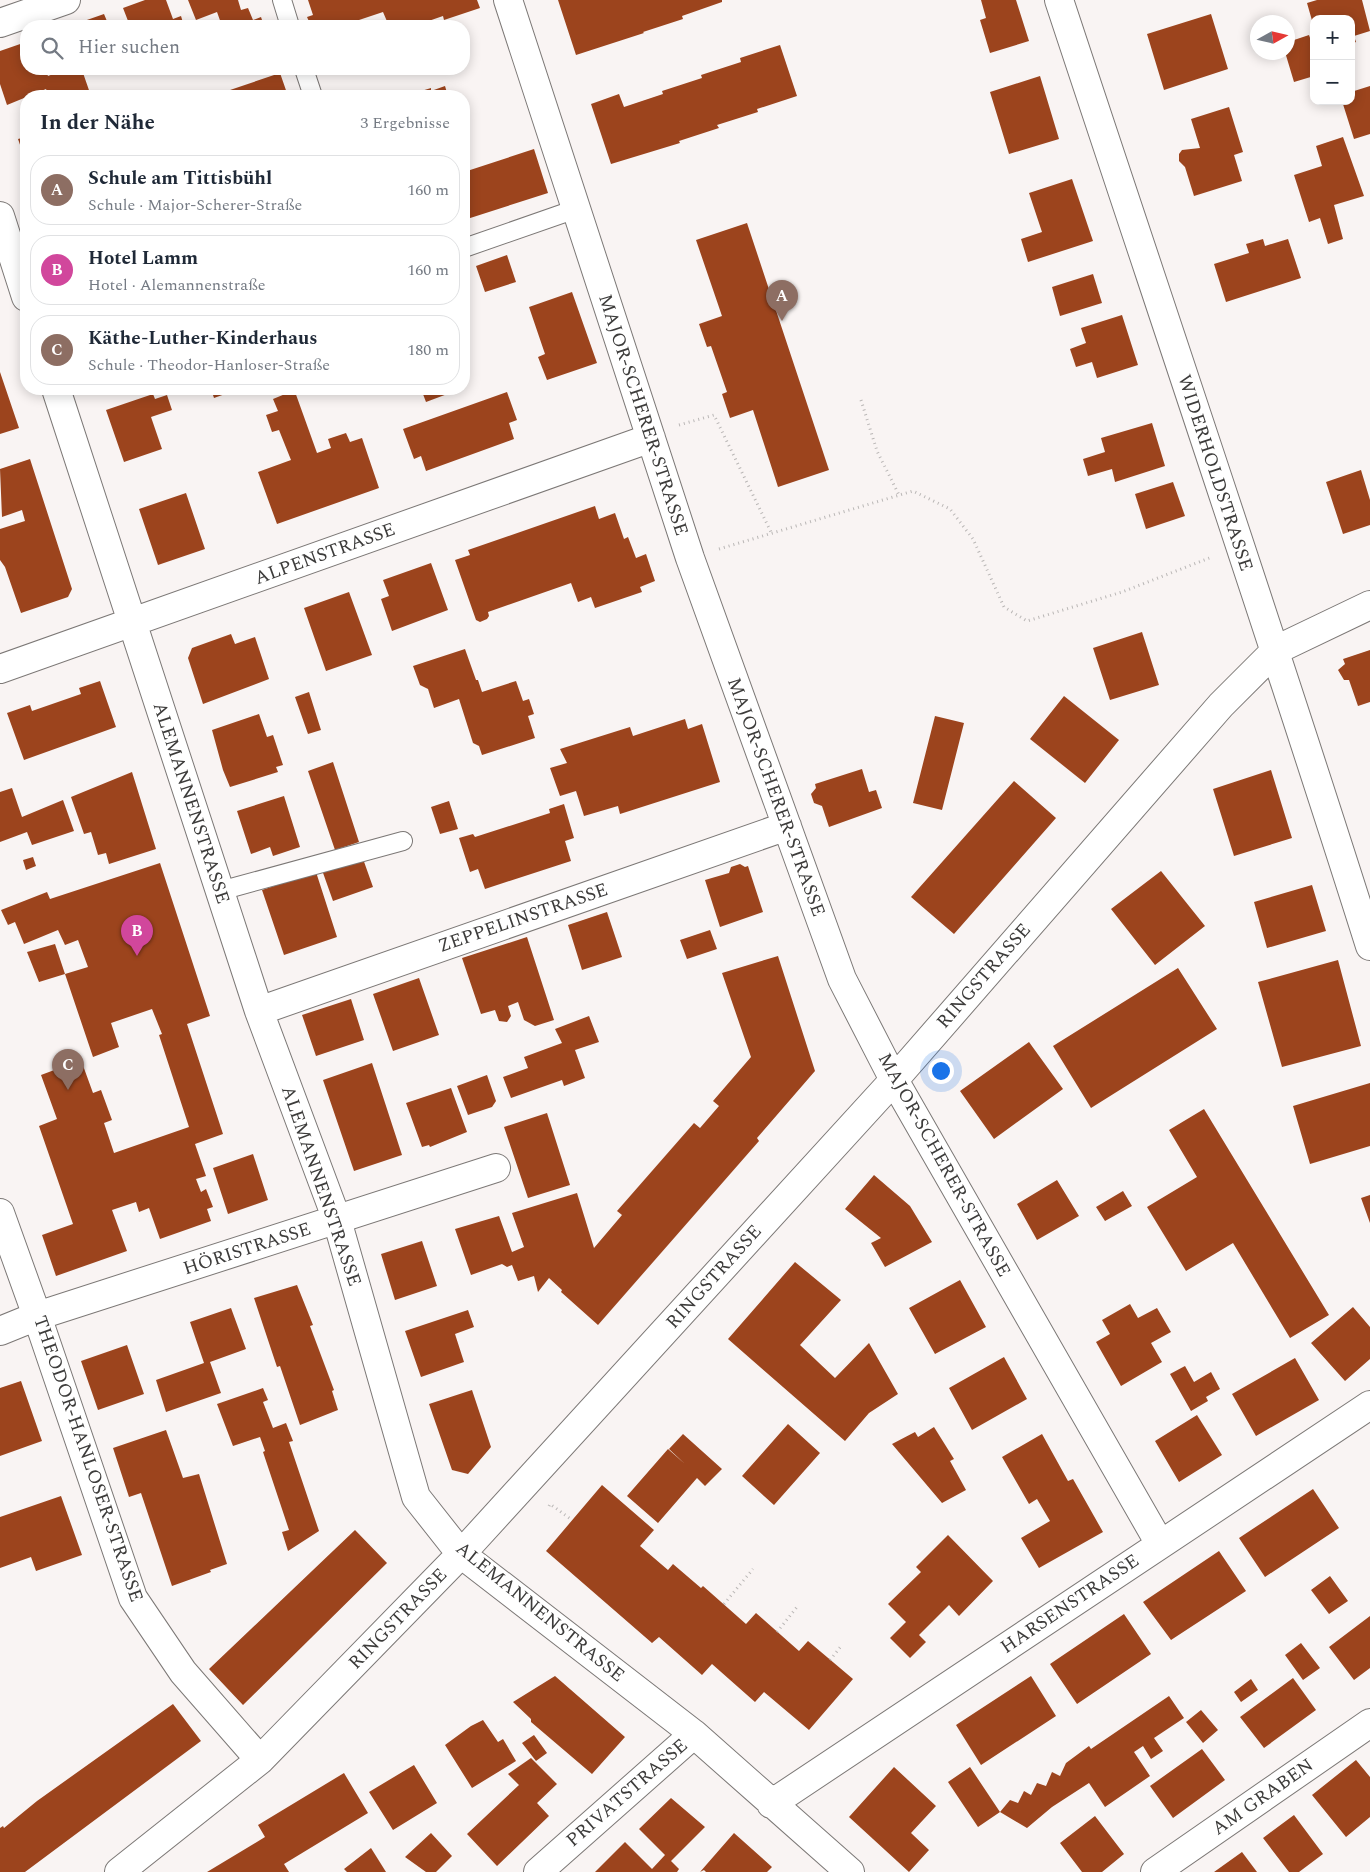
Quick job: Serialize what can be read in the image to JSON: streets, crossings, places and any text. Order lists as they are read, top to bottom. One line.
{"streets":{"street":["MAJOR-SCHERER-STRASSE","WIDERHOLDSTRASSE","ALPENSTRASSE","ALEMANNENSTRASSE","ZEPPELINSTRASSE","RINGSTRASSE","HÖRISTRASSE","THEODOR-HANLOSER-STRASSE","HARSENSTRASSE","PRIVATSTRASSE","AM GRABEN"]},"crossings":[["MAJOR-SCHERER-STRASSE","ALPENSTRASSE"],["MAJOR-SCHERER-STRASSE","ZEPPELINSTRASSE"],["MAJOR-SCHERER-STRASSE","RINGSTRASSE"],["MAJOR-SCHERER-STRASSE","HARSENSTRASSE"],["WIDERHOLDSTRASSE","RINGSTRASSE"],["ALPENSTRASSE","ALEMANNENSTRASSE"],["ALEMANNENSTRASSE","ZEPPELINSTRASSE"],["ALEMANNENSTRASSE","RINGSTRASSE"],["ALEMANNENSTRASSE","HÖRISTRASSE"],["ALEMANNENSTRASSE","HARSENSTRASSE"],["ALEMANNENSTRASSE","PRIVATSTRASSE"],["RINGSTRASSE","THEODOR-HANLOSER-STRASSE"],["HÖRISTRASSE","THEODOR-HANLOSER-STRASSE"]],"north":"right","page":{"map_buttons":["+","−"],"search":"Hier suchen","heading":["In der Nähe","3 Ergebnisse"],"list":[{"mark":"A","name":"Schule am Tittisbühl","note":"Schule · Major-Scherer-Straße","value":"160 m"},{"mark":"B","name":"Hotel Lamm","note":"Hotel · Alemannenstraße","value":"160 m"},{"mark":"C","name":"Käthe-Luther-Kinderhaus","note":"Schule · Theodor-Hanloser-Straße","value":"180 m"}],"pins":["A","B","C"]}}
